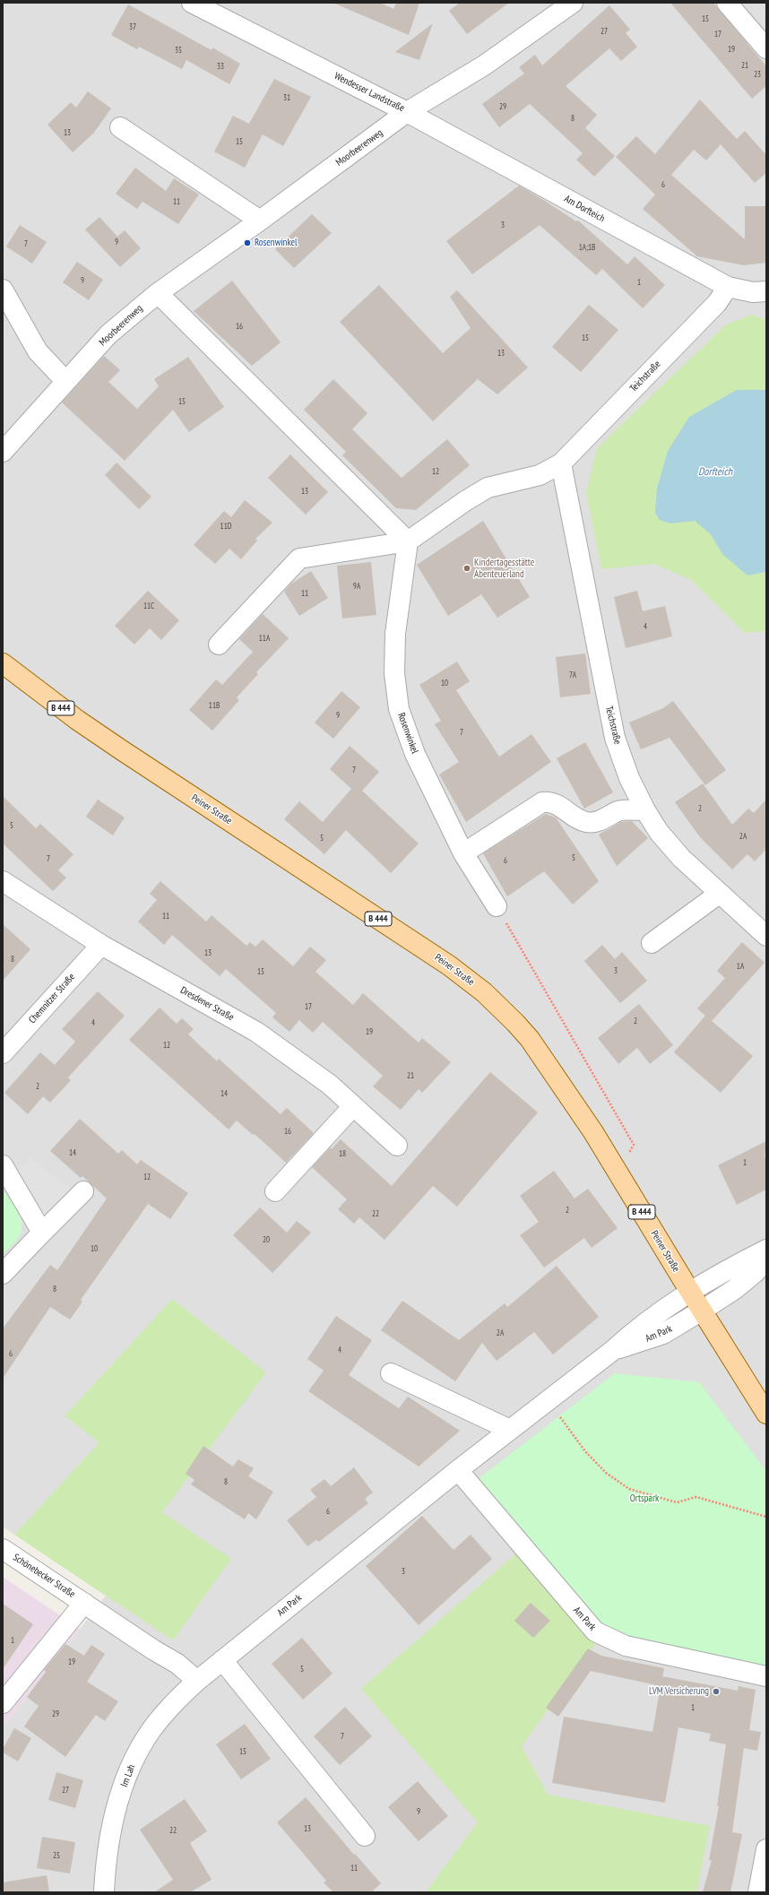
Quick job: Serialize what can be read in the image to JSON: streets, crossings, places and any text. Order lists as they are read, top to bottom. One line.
{"streets":{"main road":["B 444","Peiner Straße"],"street":["Wendesser Landstraße","Moorbeerenweg","Am Dorfteich","Teichstraße","Rosenwinkel","Chemnitzer Straße","Dresdener Straße","Am Park","Schönebecker Straße","Im Lah"]},"crossings":[["Wendesser Landstraße","Moorbeerenweg"],["Wendesser Landstraße","Am Dorfteich"],["Moorbeerenweg","Am Dorfteich"],["Am Dorfteich","Teichstraße"],["Teichstraße","Rosenwinkel"],["Peiner Straße","Am Park"],["Chemnitzer Straße","Dresdener Straße"],["Am Park","Im Lah"]],"water":["Dorfteich"],"parks":["Ortspark"],"places":["Rosenwinkel","Kindertagesstätte Abenteuerland","LVM Versicherung"],"house_numbers":["15","37","27","17","19","35","21","33","23","31","29","8","13","15","6","11","3","9","7","1A;1B","9","1","16","15","13","15","12","13","11D","9A","11","11C","4","11A","7A","10","11B","9","7","7","2","5","2A","5","5","7","6","11","13","8","1A","3","15","17","2","4","19","12","21","2","14","16","14","18","1","12","2","22","20","10","8","2A","4","6","8","6","3","1","19","5","1","29","7","15","27","9","13","22","25","11"]}
